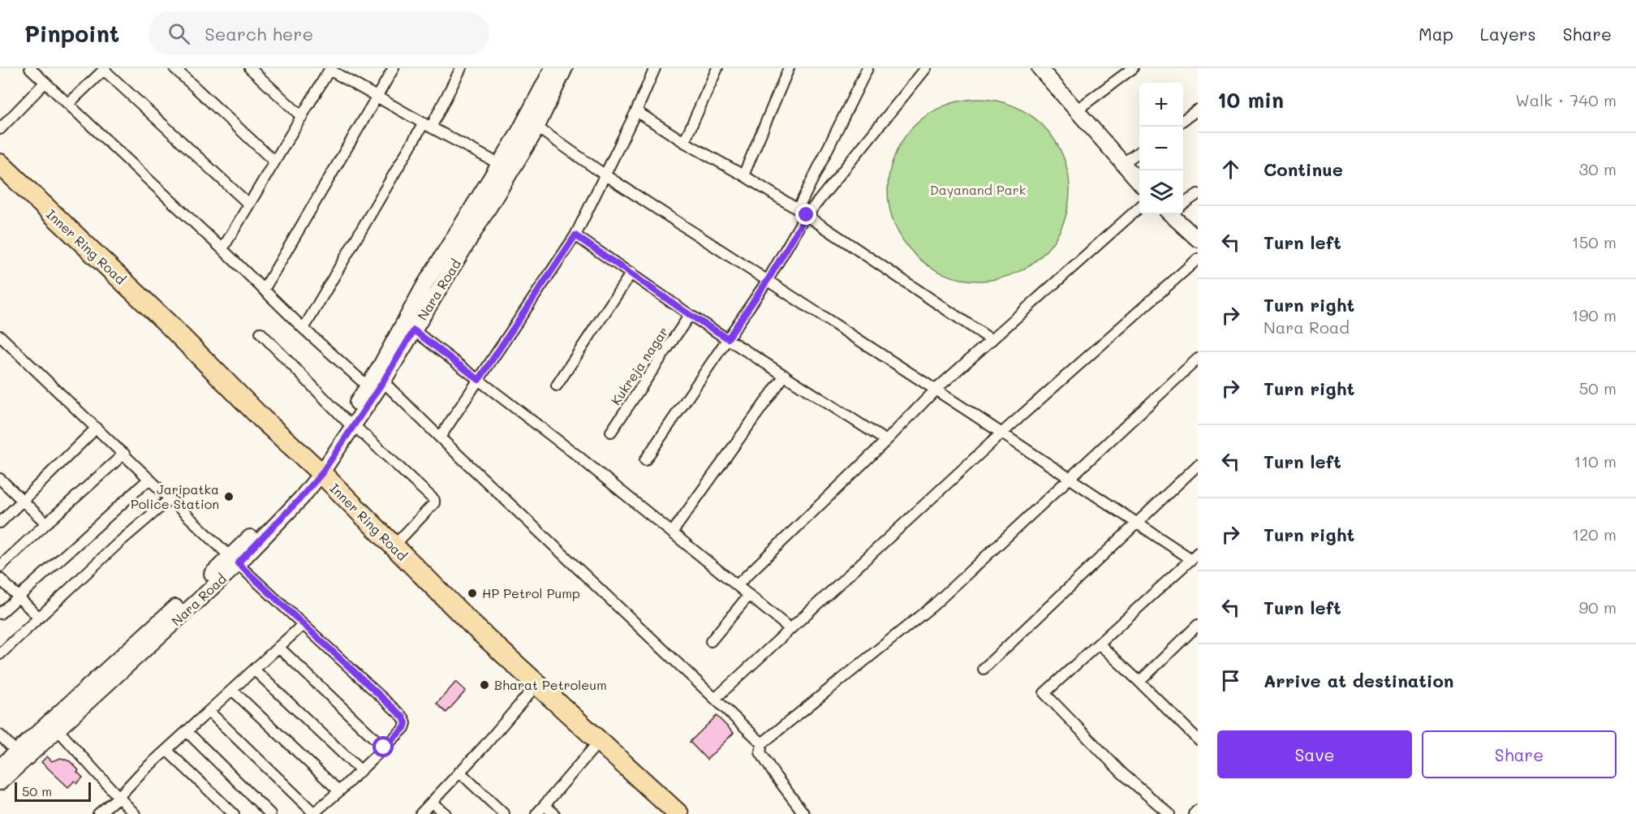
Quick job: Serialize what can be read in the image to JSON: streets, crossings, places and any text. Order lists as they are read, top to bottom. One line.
{"streets":{"highway":["Inner Ring Road"],"main road":["Nara Road"],"street":["Kukreja nagar"]},"crossings":[["Inner Ring Road","Nara Road"]],"parks":["Dayanand Park"],"places":["Jaripatka Police Station","HP Petrol Pump","Bharat Petroleum"],"scale_bar":"50 m","page":{"header":"Pinpoint","search":"Search here","nav":["Map","Layers","Share"],"heading":["10 min","Walk · 740 m"],"map_buttons":["+","−"],"list":[["Continue","30 m"],["Turn left","150 m"],["Turn right","Nara Road","190 m"],["Turn right","50 m"],["Turn left","110 m"],["Turn right","120 m"],["Turn left","90 m"],"Arrive at destination"],"buttons":["Save","Share"],"scale":"50 m"}}
